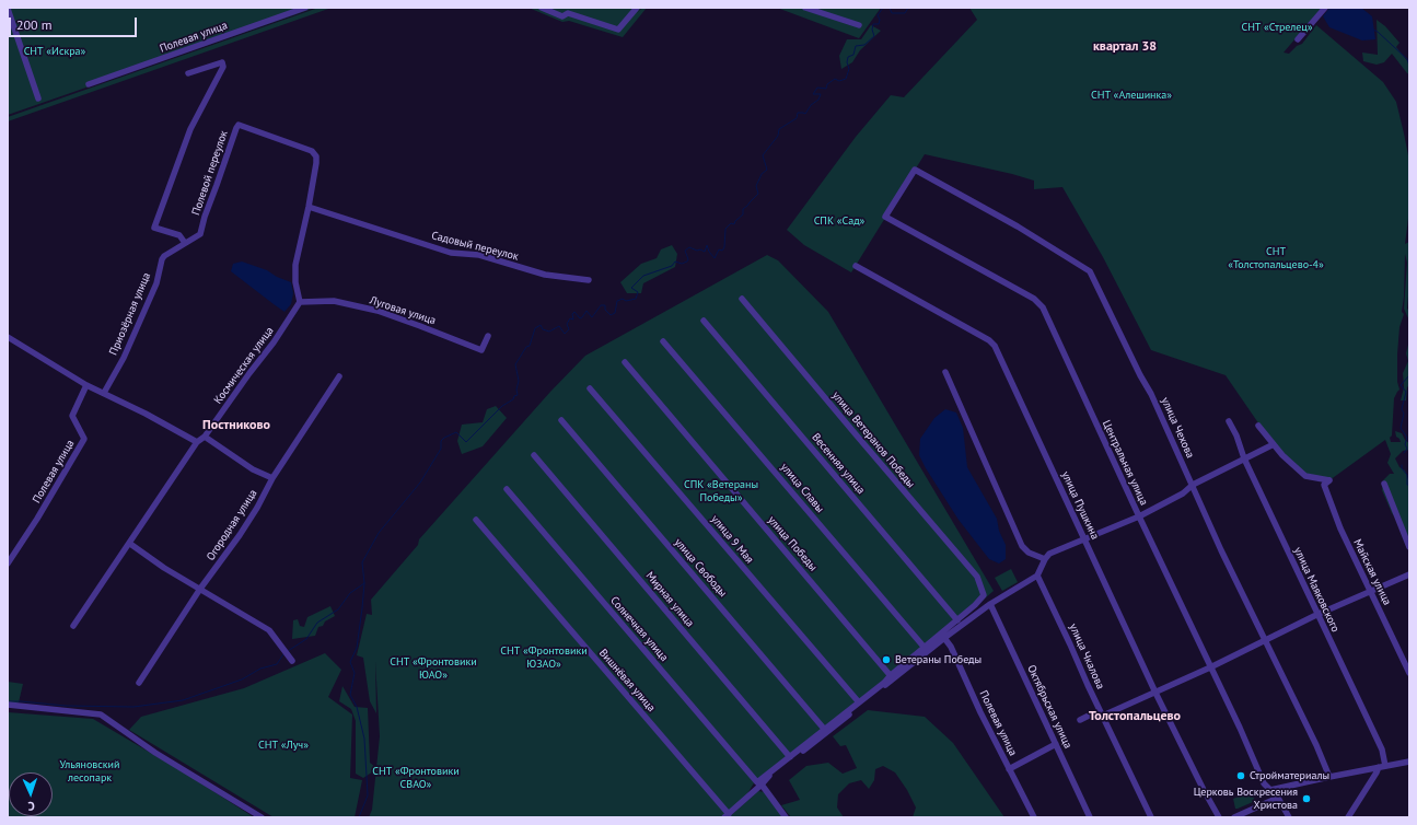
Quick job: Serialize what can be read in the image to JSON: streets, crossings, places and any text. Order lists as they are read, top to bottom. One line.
{"streets":{"street":["Полевая улица","Полевой переулок","Садовый переулок","Луговая улица","Приозёрная улица","Космическая улица","улица Чехова","улица Ветеранов Победы","Центральная улица","Весенняя улица","улица Славы","улица Пушкина","Огородная улица","улица 9 Мая","улица Победы","улица Свободы","Майская улица","улица Маяковского","Мирная улица","Солнечная улица","улица Чкалова","Вишнёвая улица","Октябрьская улица"]},"crossings":[["Полевой переулок","Садовый переулок"],["Полевой переулок","Приозёрная улица"],["Луговая улица","Космическая улица"],["улица Чехова","Центральная улица"],["улица Ветеранов Победы","Весенняя улица"]],"districts":["квартал 38","Постниково","Толстопальцево"],"parks":["СНТ «Стрелец»","СНТ «Искра»","СНТ «Алешинка»","СПК «Сад»","СНТ «Толстопальцево-4»","СПК «Ветераны Победы»","СНТ «Фронтовики ЮЗАО»","СНТ «Фронтовики ЮАО»","СНТ «Луч»","Ульяновский лесопарк","СНТ «Фронтовики СВАО»"],"places":["Ветераны Победы","Стройматериалы","Церковь Воскресения Христова"],"scale_bar":"200 m","north":"bottom"}
